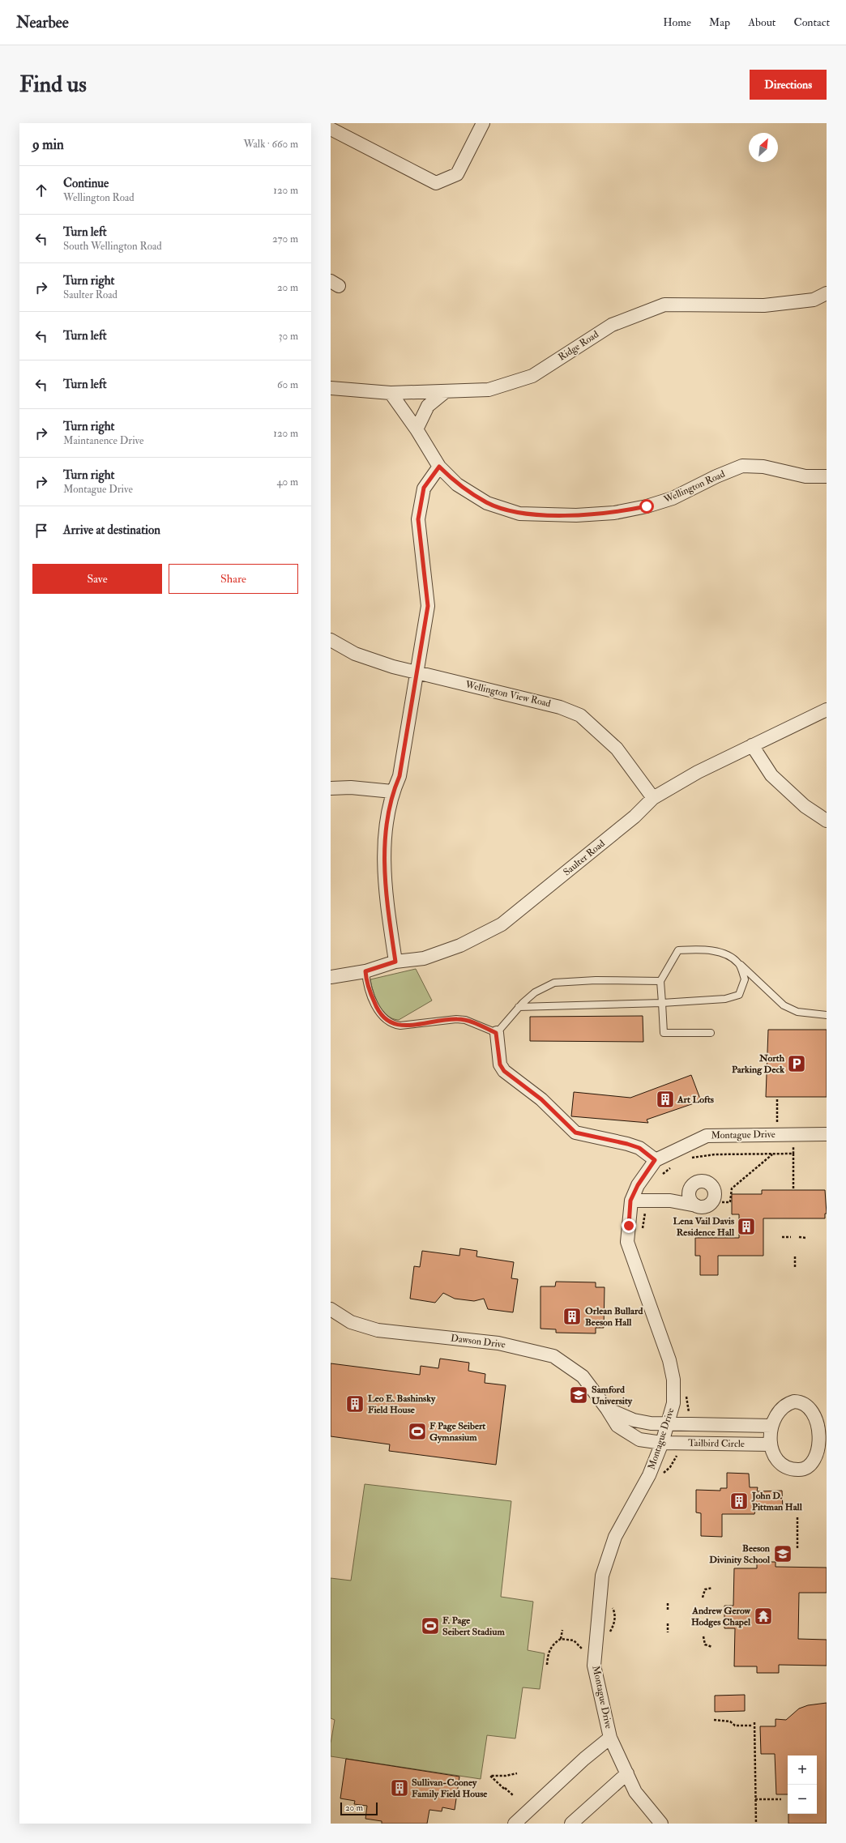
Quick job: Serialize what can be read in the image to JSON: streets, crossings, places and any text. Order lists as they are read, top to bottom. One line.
{"streets":{"street":["Ridge Road","Wellington Road","Wellington View Road","Saulter Road","Montague Drive","Dawson Drive","Tailbird Circle"]},"crossings":[["Ridge Road","Wellington Road"],["Wellington View Road","Saulter Road"],["Montague Drive","Dawson Drive"],["Montague Drive","Tailbird Circle"],["Dawson Drive","Tailbird Circle"]],"places":{"parking":["North Parking Deck"],"building":["Art Lofts","Lena Vail Davis Residence Hall","Orlean Bullard Beeson Hall","Leo E. Bashinsky Field House","John D. Pittman Hall","Sullivan-Cooney Family Field House"],"school or university":["Samford University","Beeson Divinity School"],"sports":["F Page Seibert Gymnasium","F. Page Seibert Stadium"],"temple":["Andrew Gerow Hodges Chapel"]},"scale_bar":"20 m","north":"top right","page":{"header":"Nearbee","nav":["Home","Map","About","Contact"],"buttons":["Directions",["Save","Share"]],"title":"Find us","heading":["9 min","Walk · 660 m"],"list":[["Continue","Wellington Road","120 m"],["Turn left","South Wellington Road","270 m"],["Turn right","Saulter Road","20 m"],["Turn left","30 m"],["Turn left","60 m"],["Turn right","Maintanence Drive","120 m"],["Turn right","Montague Drive","40 m"],"Arrive at destination"],"map_buttons":["+","−"],"scale":"20 m"}}
